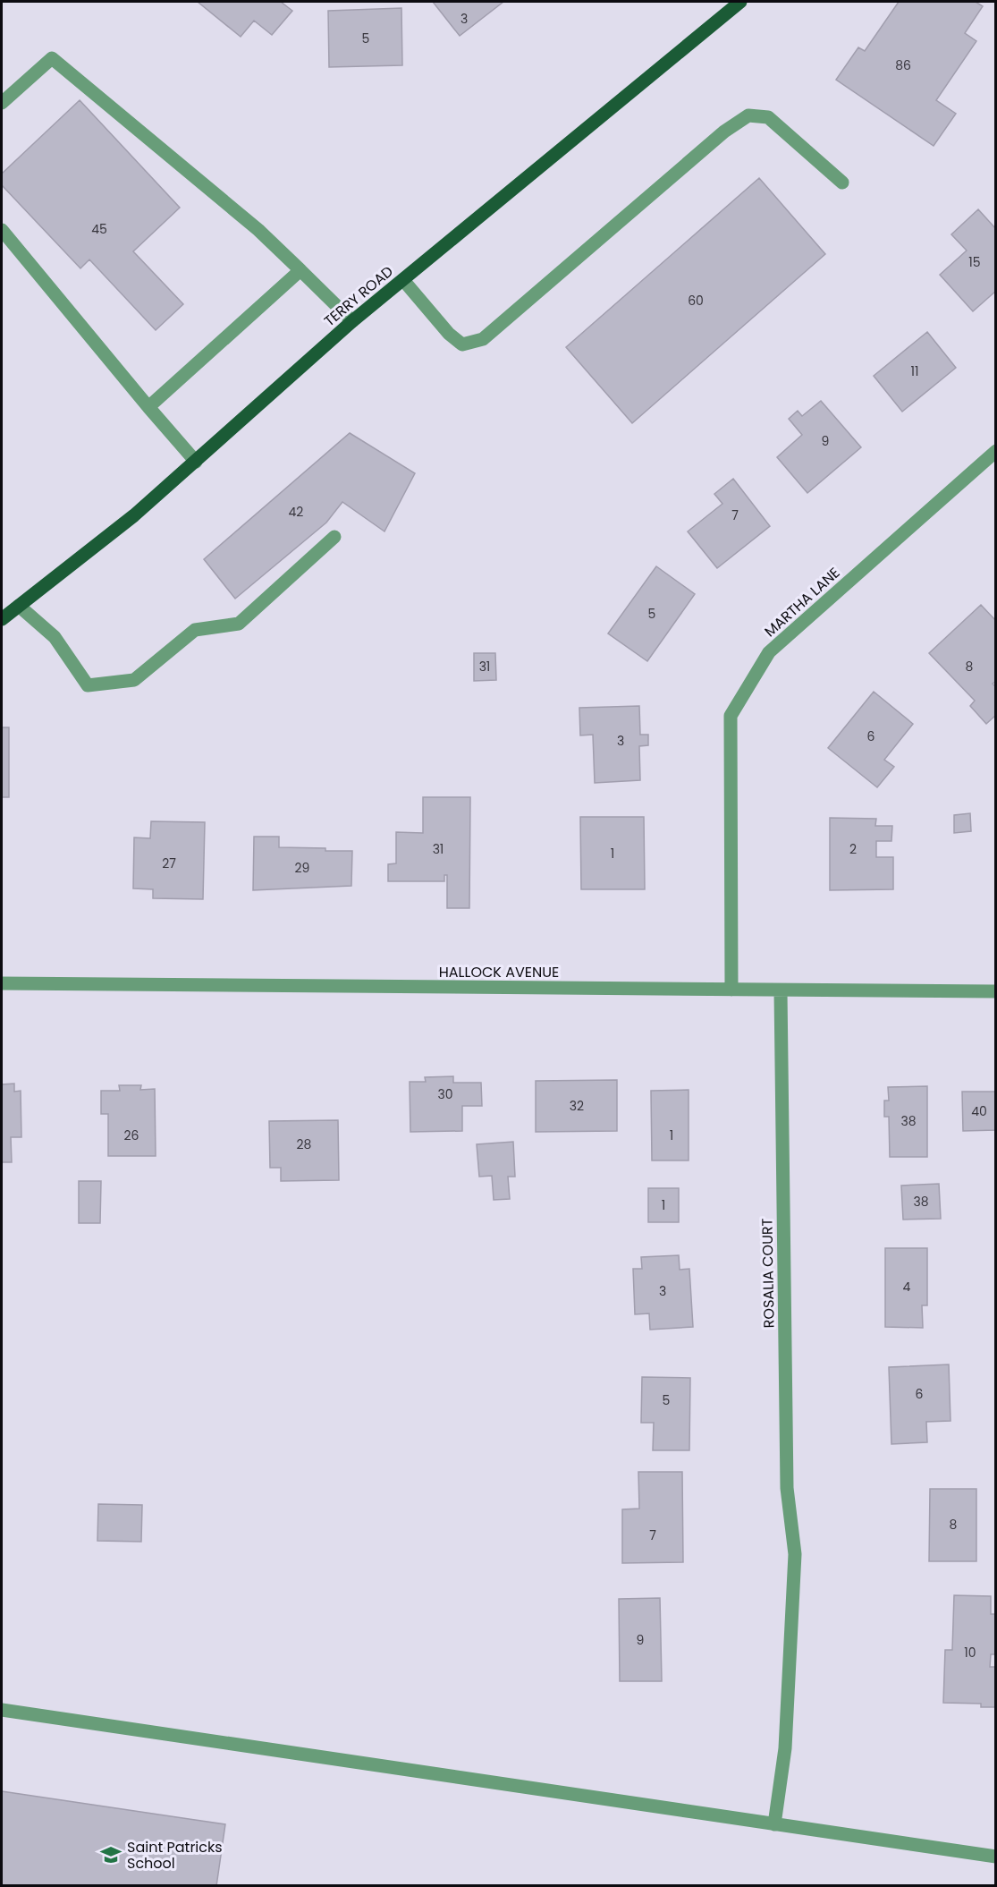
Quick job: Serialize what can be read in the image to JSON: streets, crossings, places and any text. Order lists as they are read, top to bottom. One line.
{"streets":{"main road":["TERRY ROAD"],"street":["MARTHA LANE","HALLOCK AVENUE","ROSALIA COURT"]},"crossings":[["MARTHA LANE","HALLOCK AVENUE"],["HALLOCK AVENUE","ROSALIA COURT"]],"places":{"school or university":["Saint Patricks School"]},"house_numbers":["3","5","86","45","15","60","11","9","42","7","5","31","8","6","3","31","2","1","27","29","30","32","40","38","26","1","28","38","1","4","3","6","5","8","7","9","10"]}
